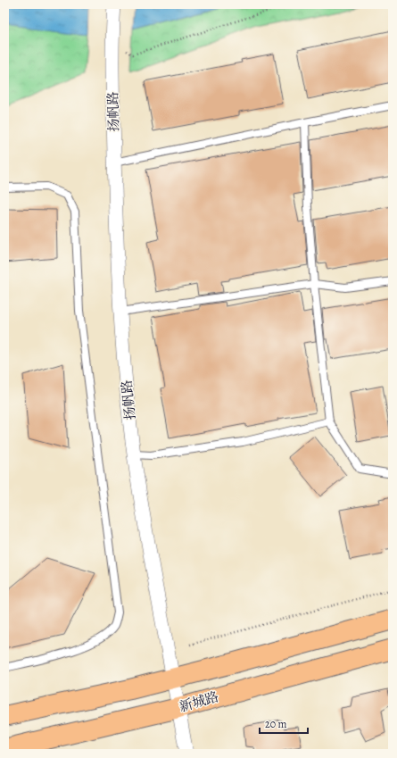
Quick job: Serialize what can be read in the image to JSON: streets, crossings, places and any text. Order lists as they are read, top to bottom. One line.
{"streets":{"main road":["新城路"],"street":["扬帆路"]},"crossings":[["扬帆路","新城路"]],"scale_bar":"20 m"}
